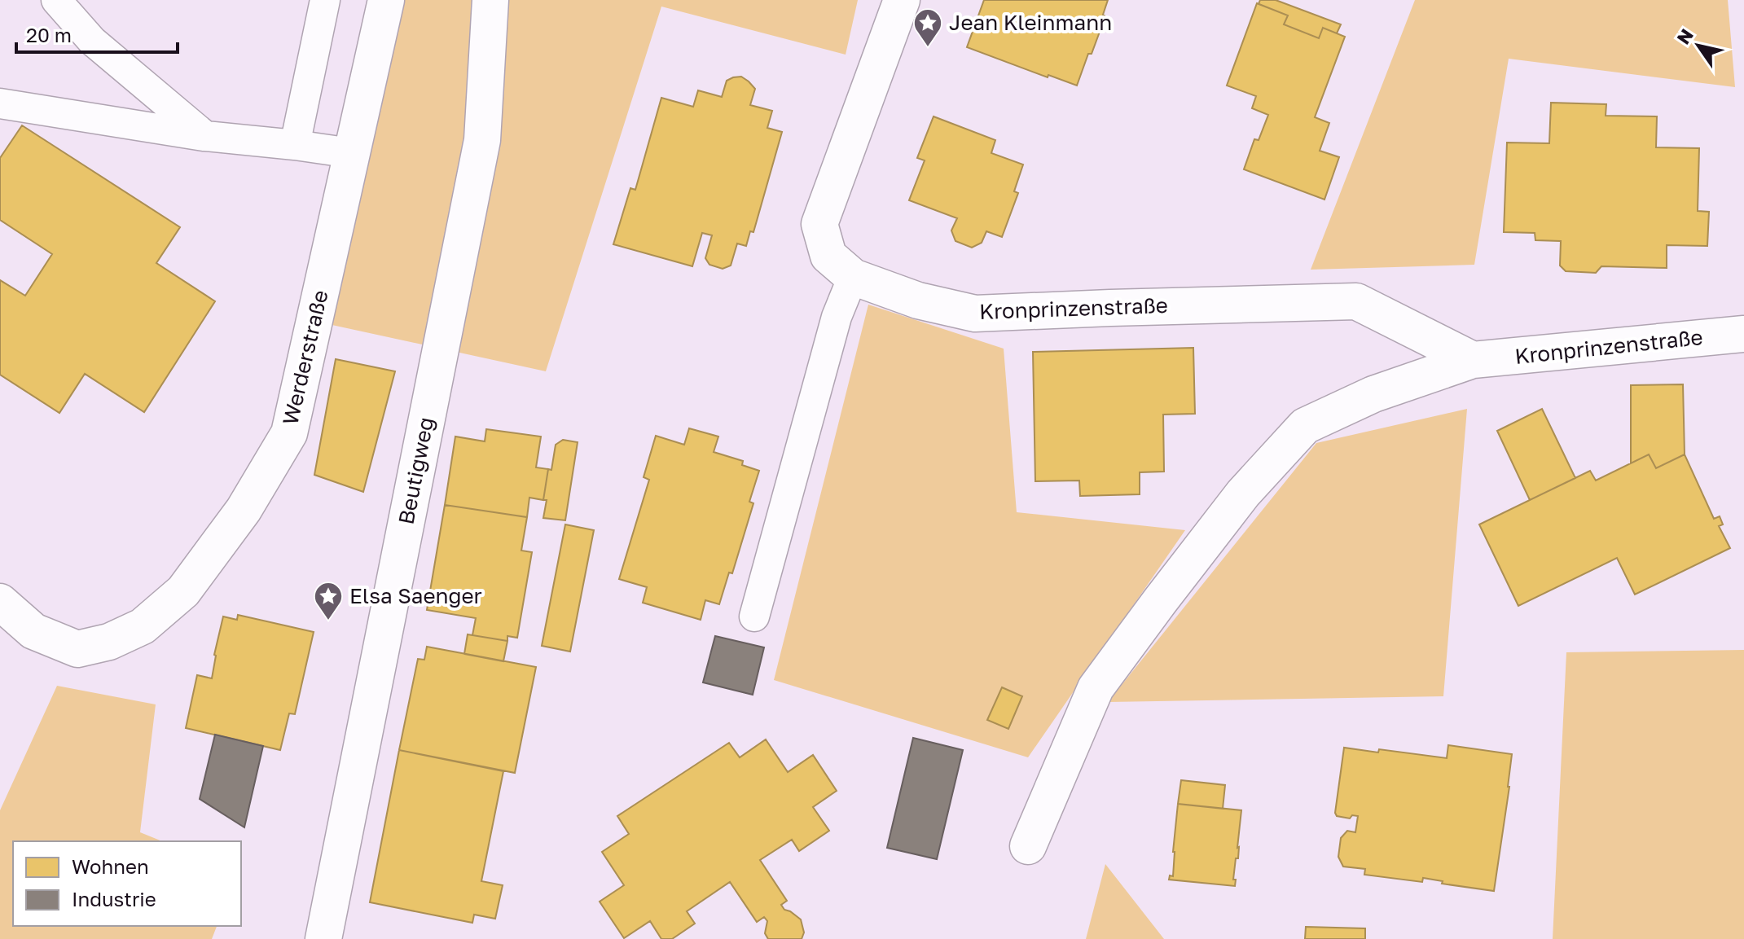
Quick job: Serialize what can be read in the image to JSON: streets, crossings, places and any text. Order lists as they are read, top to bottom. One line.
{"streets":{"street":["Kronprinzenstraße","Werderstraße","Beutigweg"]},"places":{"place":["Jean Kleinmann","Elsa Saenger"]},"legend":["Wohnen","Industrie"],"scale_bar":"20 m","north":"top left"}
